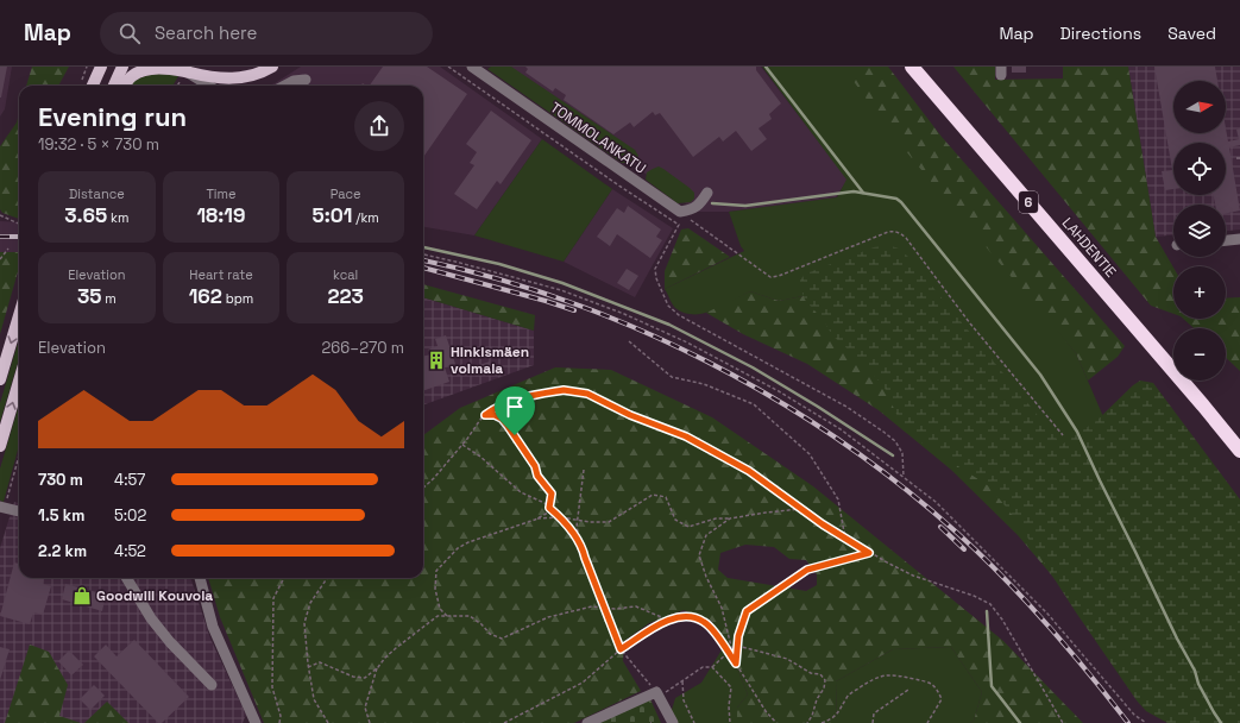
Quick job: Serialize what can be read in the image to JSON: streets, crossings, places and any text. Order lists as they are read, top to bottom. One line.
{"streets":{"highway":["6","LAHDENTIE"],"street":["TOMMOLANKATU"]},"places":{"building":["Hinkismäen voimala"],"shop":["Goodwill Kouvola"]},"north":"right","page":{"header":"Map","search":"Search here","nav":["Map","Directions","Saved"],"map_buttons":["+","−"],"heading":["Evening run","19:32 · 5 × 730 m"],"stats":[["Distance","3.65 km"],["Time","18:19"],["Pace","5:01 /km"],["Elevation","35 m"],["Heart rate","162 bpm"],["kcal","223"]],"chart":["Elevation","266–270 m"],"list":[{"name":"730 m","note":"4:57"},{"name":"1.5 km","note":"5:02"},{"name":"2.2 km","note":"4:52"}]}}
